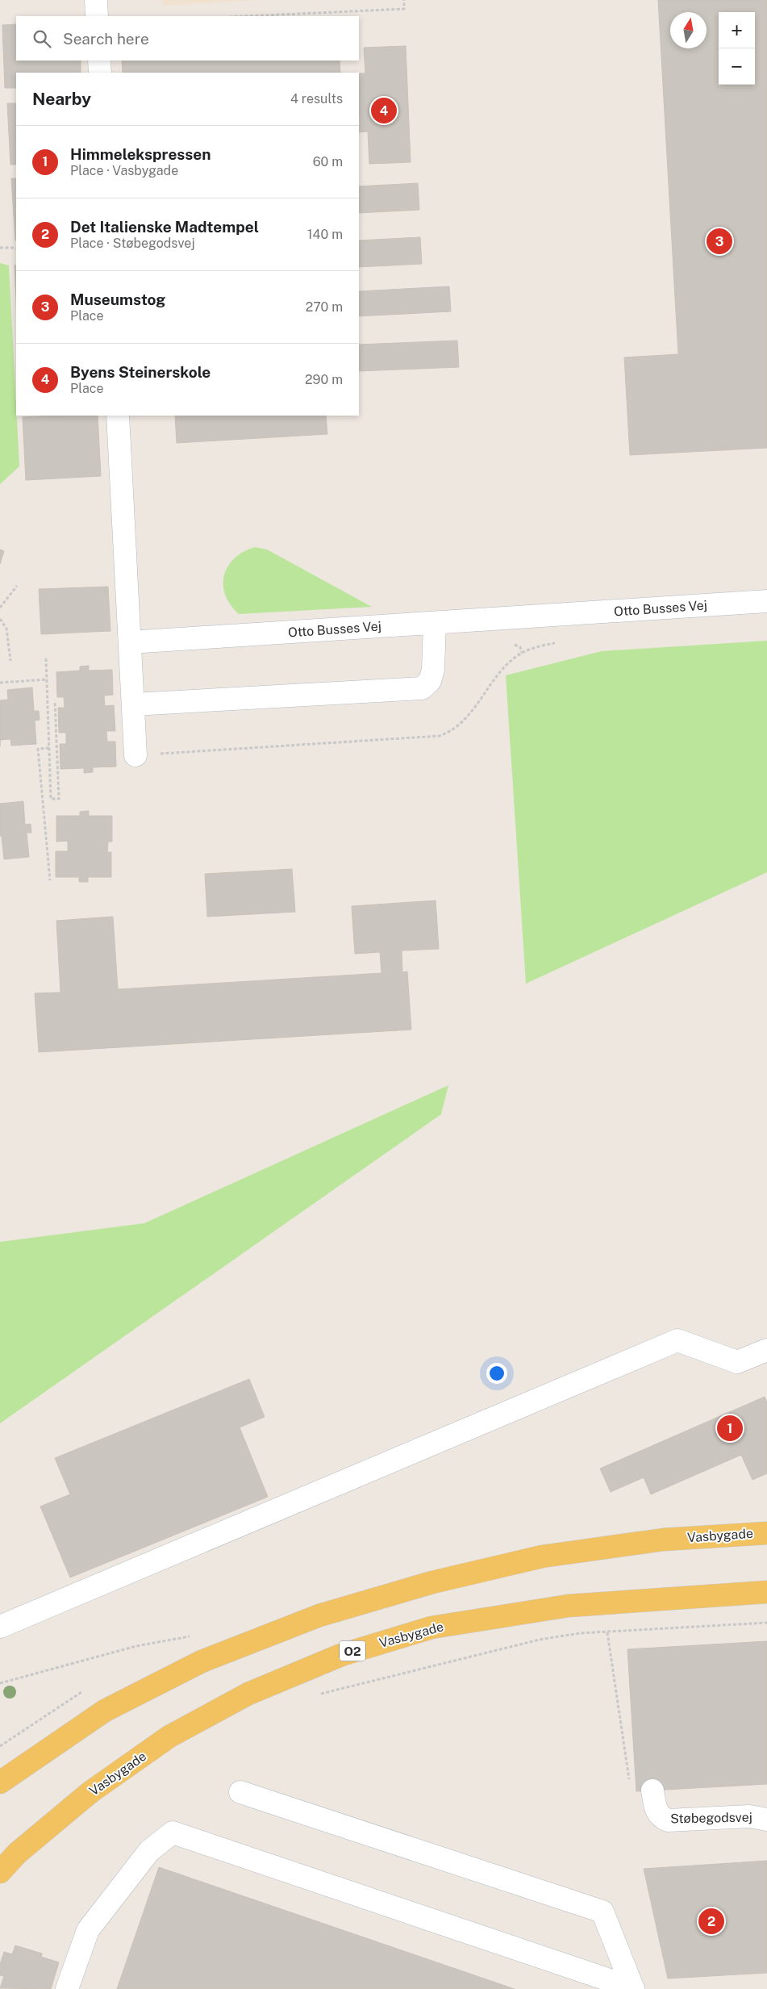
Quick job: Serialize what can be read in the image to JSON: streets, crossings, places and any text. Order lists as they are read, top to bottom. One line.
{"streets":{"main road":["Vasbygade","O2"],"street":["Otto Busses Vej","Støbegodsvej"]},"north":"top","page":{"map_buttons":["+","−"],"search":"Search here","heading":["Nearby","4 results"],"pins":["4","3","1","2"],"list":[{"mark":"1","name":"Himmelekspressen","note":"Place · Vasbygade","value":"60 m"},{"mark":"2","name":"Det Italienske Madtempel","note":"Place · Støbegodsvej","value":"140 m"},{"mark":"3","name":"Museumstog","note":"Place","value":"270 m"},{"mark":"4","name":"Byens Steinerskole","note":"Place","value":"290 m"}]}}
